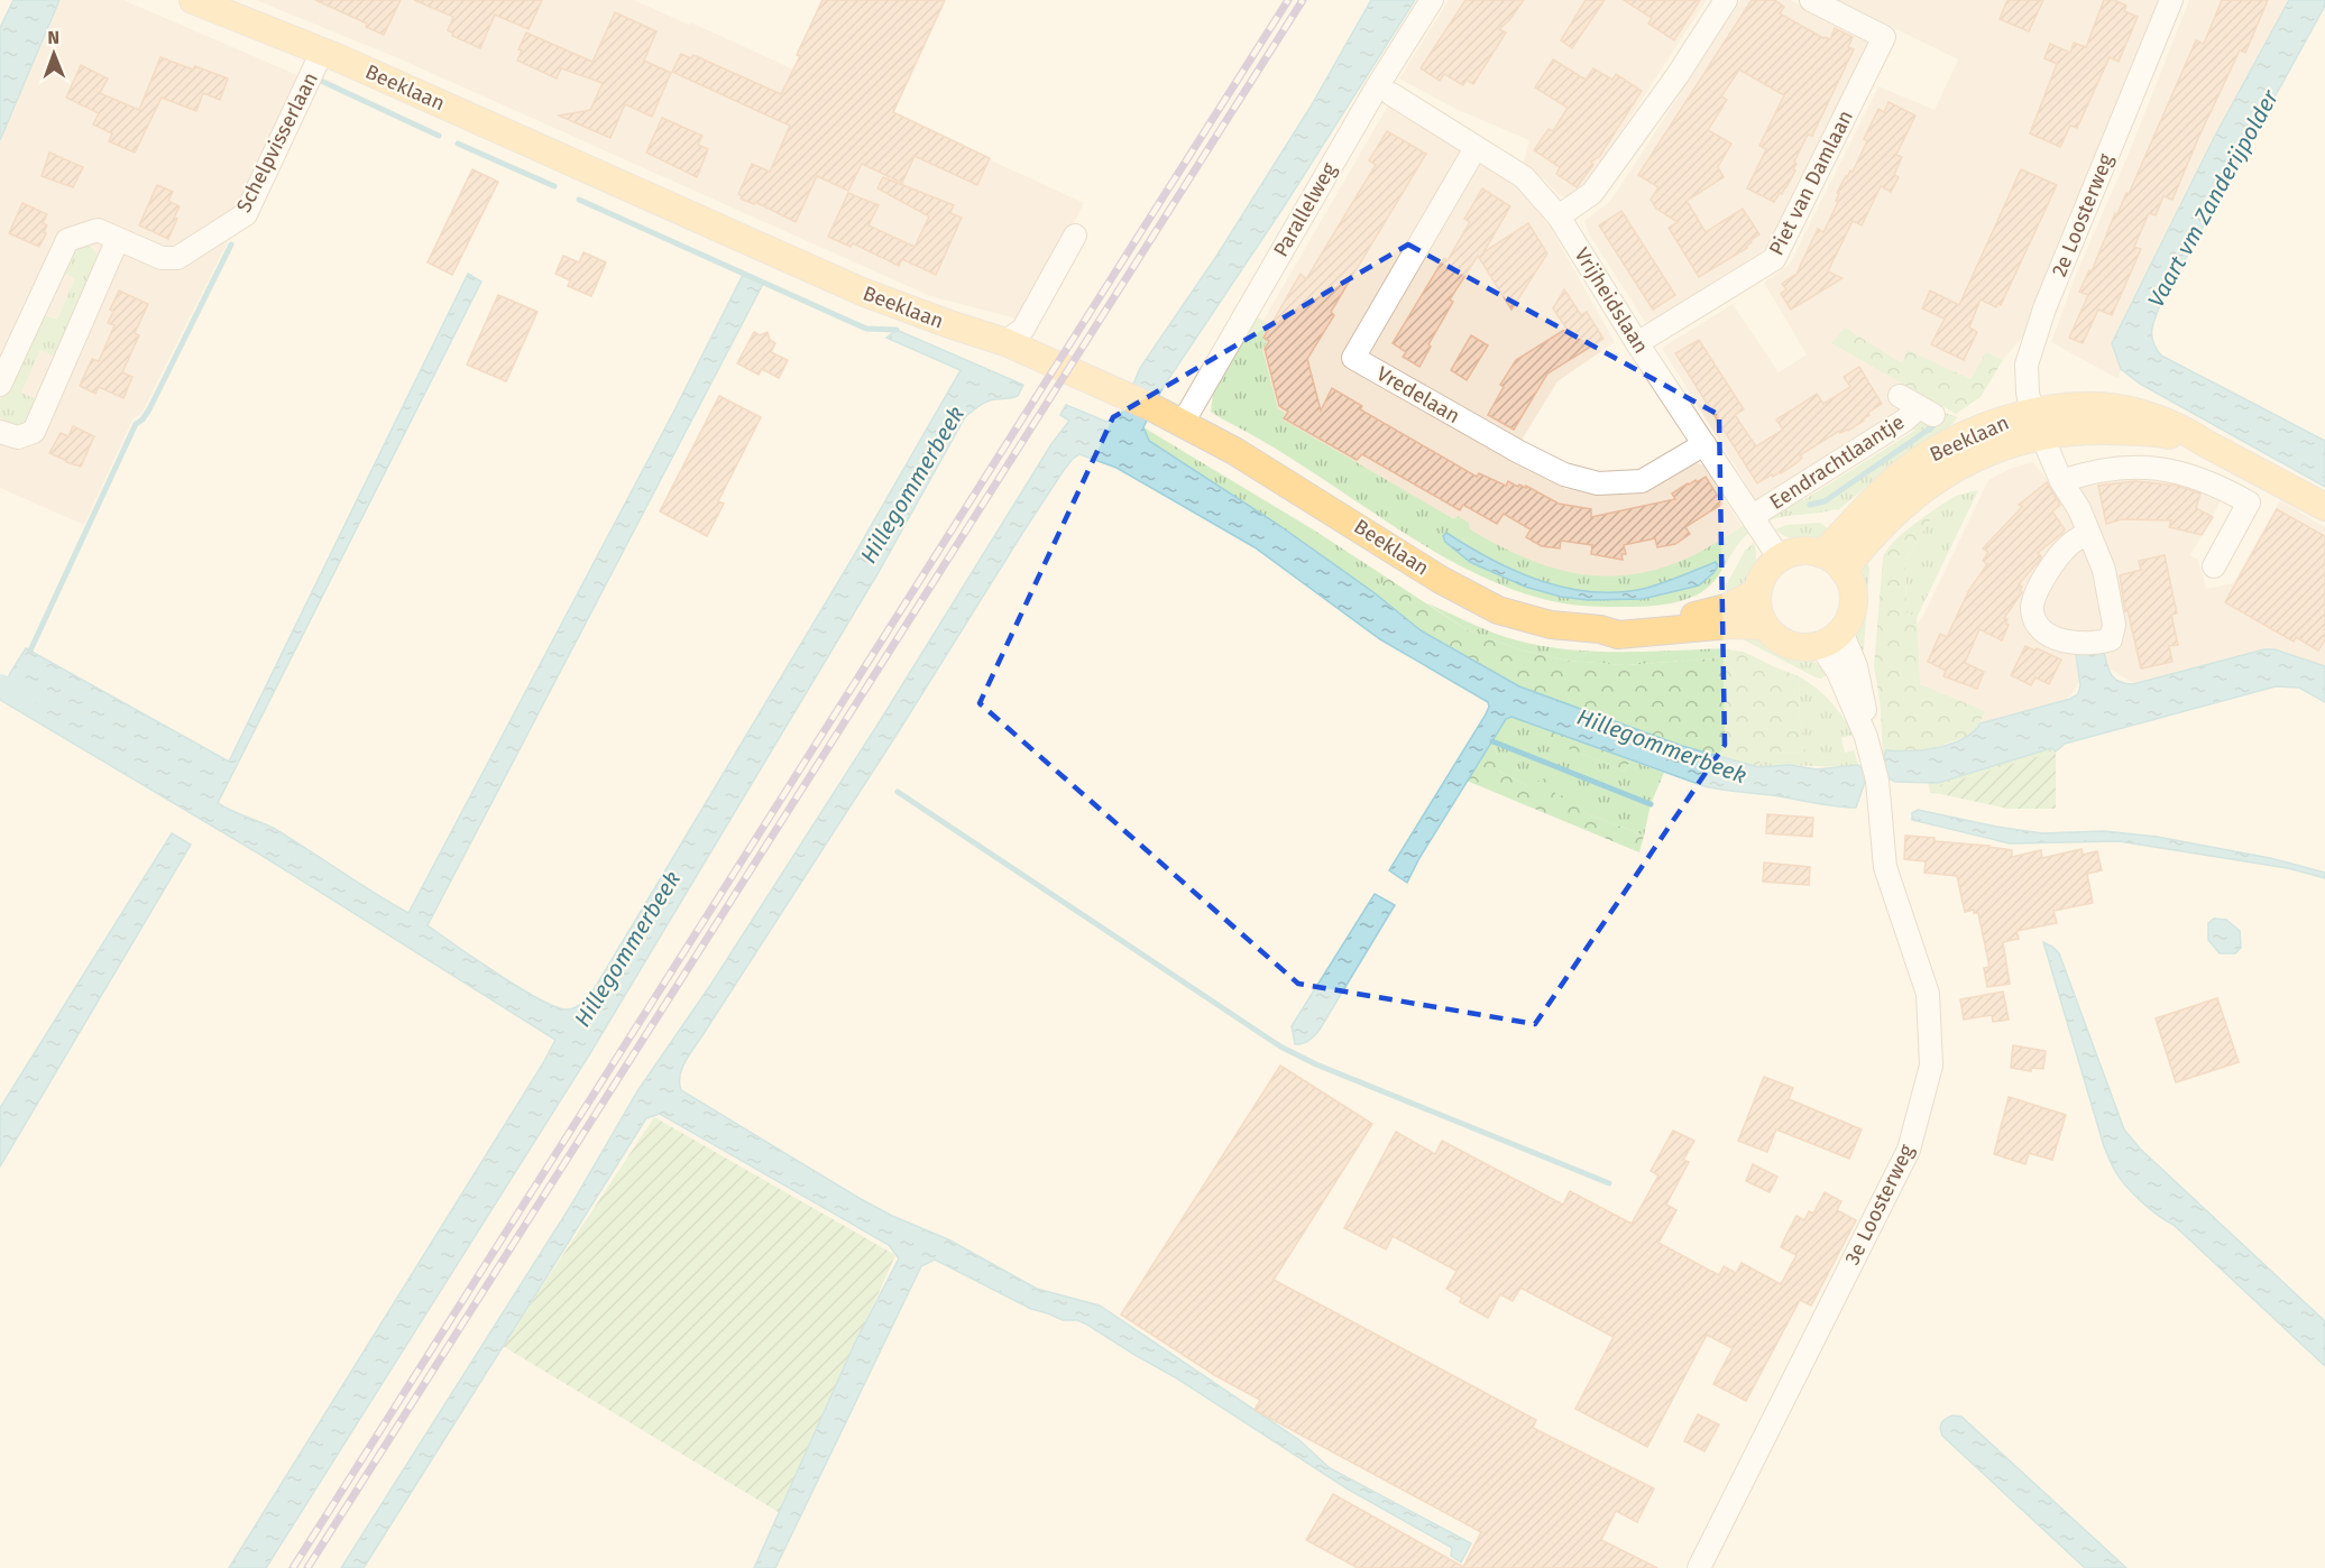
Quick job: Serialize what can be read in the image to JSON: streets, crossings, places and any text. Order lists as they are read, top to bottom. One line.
{"streets":{"main road":["Beeklaan"],"street":["Schelpvisserlaan","Piet van Damlaan","Parallelweg","2e Loosterweg","Vrijheidslaan","Vredelaan","Eendrachtlaantje","3e Loosterweg"]},"crossings":[["Beeklaan","Schelpvisserlaan"],["Beeklaan","Parallelweg"],["Beeklaan","2e Loosterweg"],["Beeklaan","Vrijheidslaan"],["Beeklaan","3e Loosterweg"],["Piet van Damlaan","Vrijheidslaan"],["Vrijheidslaan","Vredelaan"],["Vrijheidslaan","Eendrachtlaantje"],["Vrijheidslaan","3e Loosterweg"]],"water":["Vaart vm Zanderijpolder","Hillegommerbeek"],"north":"top"}
